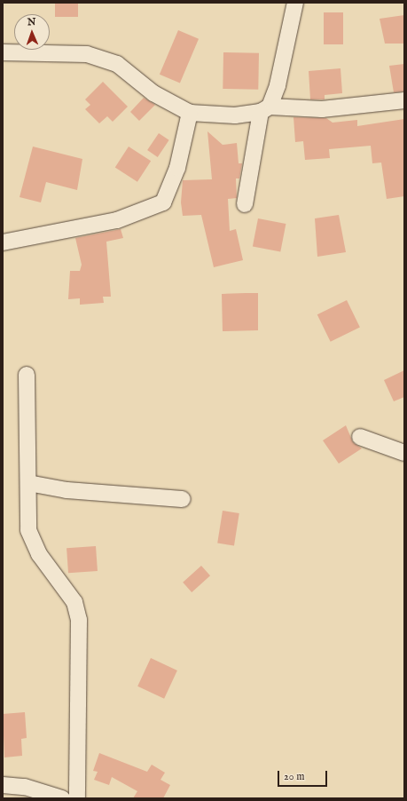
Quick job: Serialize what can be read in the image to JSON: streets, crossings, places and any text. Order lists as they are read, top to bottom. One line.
{"scale_bar":"20 m","north":"top"}
